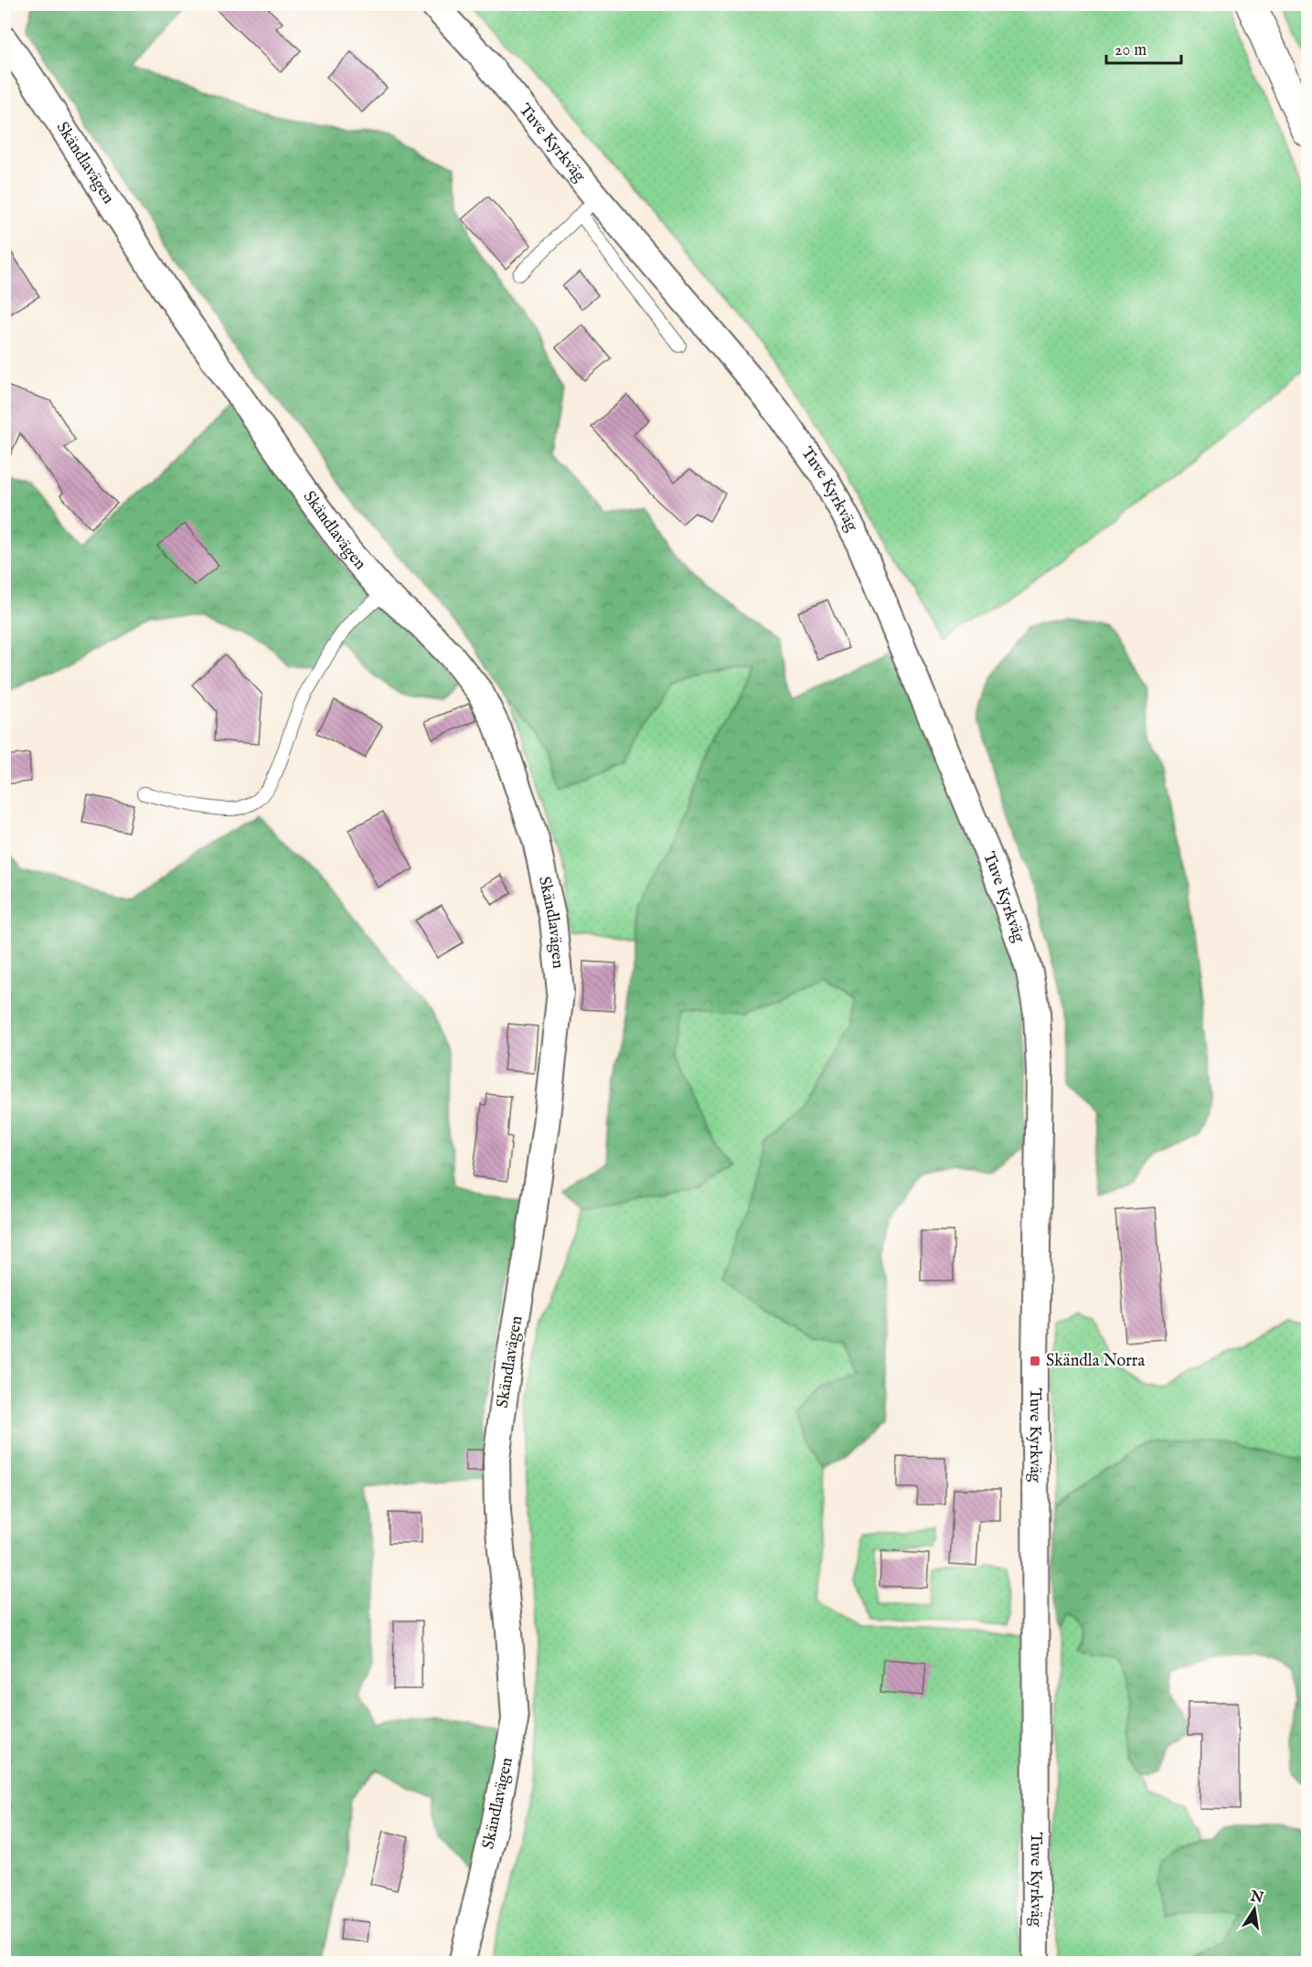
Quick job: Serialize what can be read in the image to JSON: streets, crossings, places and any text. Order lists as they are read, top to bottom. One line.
{"streets":{"street":["Tuve Kyrkväg","Skändlavägen"]},"places":{"transit":["Skändla Norra"]},"scale_bar":"20 m","north":"top"}
